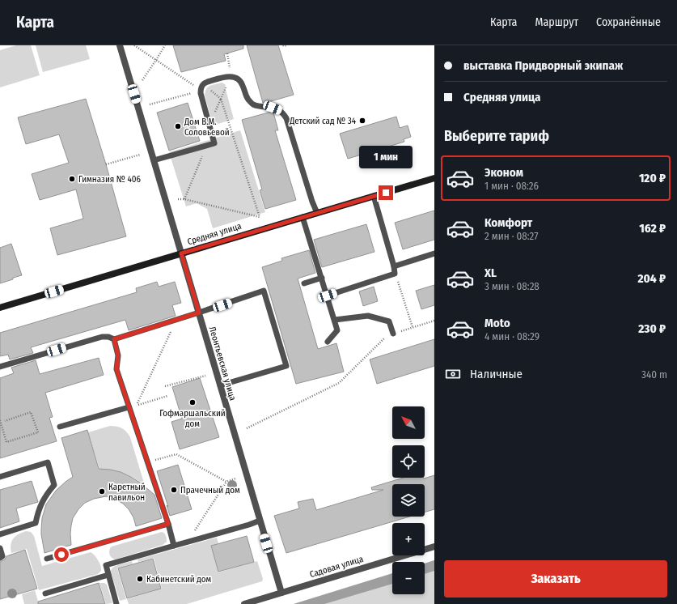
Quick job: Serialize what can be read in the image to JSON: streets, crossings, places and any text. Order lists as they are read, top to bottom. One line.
{"streets":{"main road":["Средняя улица"],"street":["Леонтьевская улица","Садовая улица"]},"crossings":[["Средняя улица","Леонтьевская улица"],["Леонтьевская улица","Садовая улица"]],"places":["Детский сад № 34","Дом В.М. Соловьевой","Гимназия № 406","Гофмаршальский дом","Прачечный дом","Каретный павильон","Кабинетский дом"],"north":"top left","page":{"header":"Карта","nav":["Карта","Маршрут","Сохранённые"],"banner":["выставка Придворный экипаж","Средняя улица"],"heading":"Выберите тариф","bubble":"1 мин","list":[{"name":"Эконом","note":"1 мин · 08:26","value":"120 ₽"},{"name":"Комфорт","note":"2 мин · 08:27","value":"162 ₽"},{"name":"XL","note":"3 мин · 08:28","value":"204 ₽"},{"name":"Moto","note":"4 мин · 08:29","value":"230 ₽"}],"pay":["Наличные","340 m"],"map_buttons":["+","−"],"buttons":"Заказать"}}
